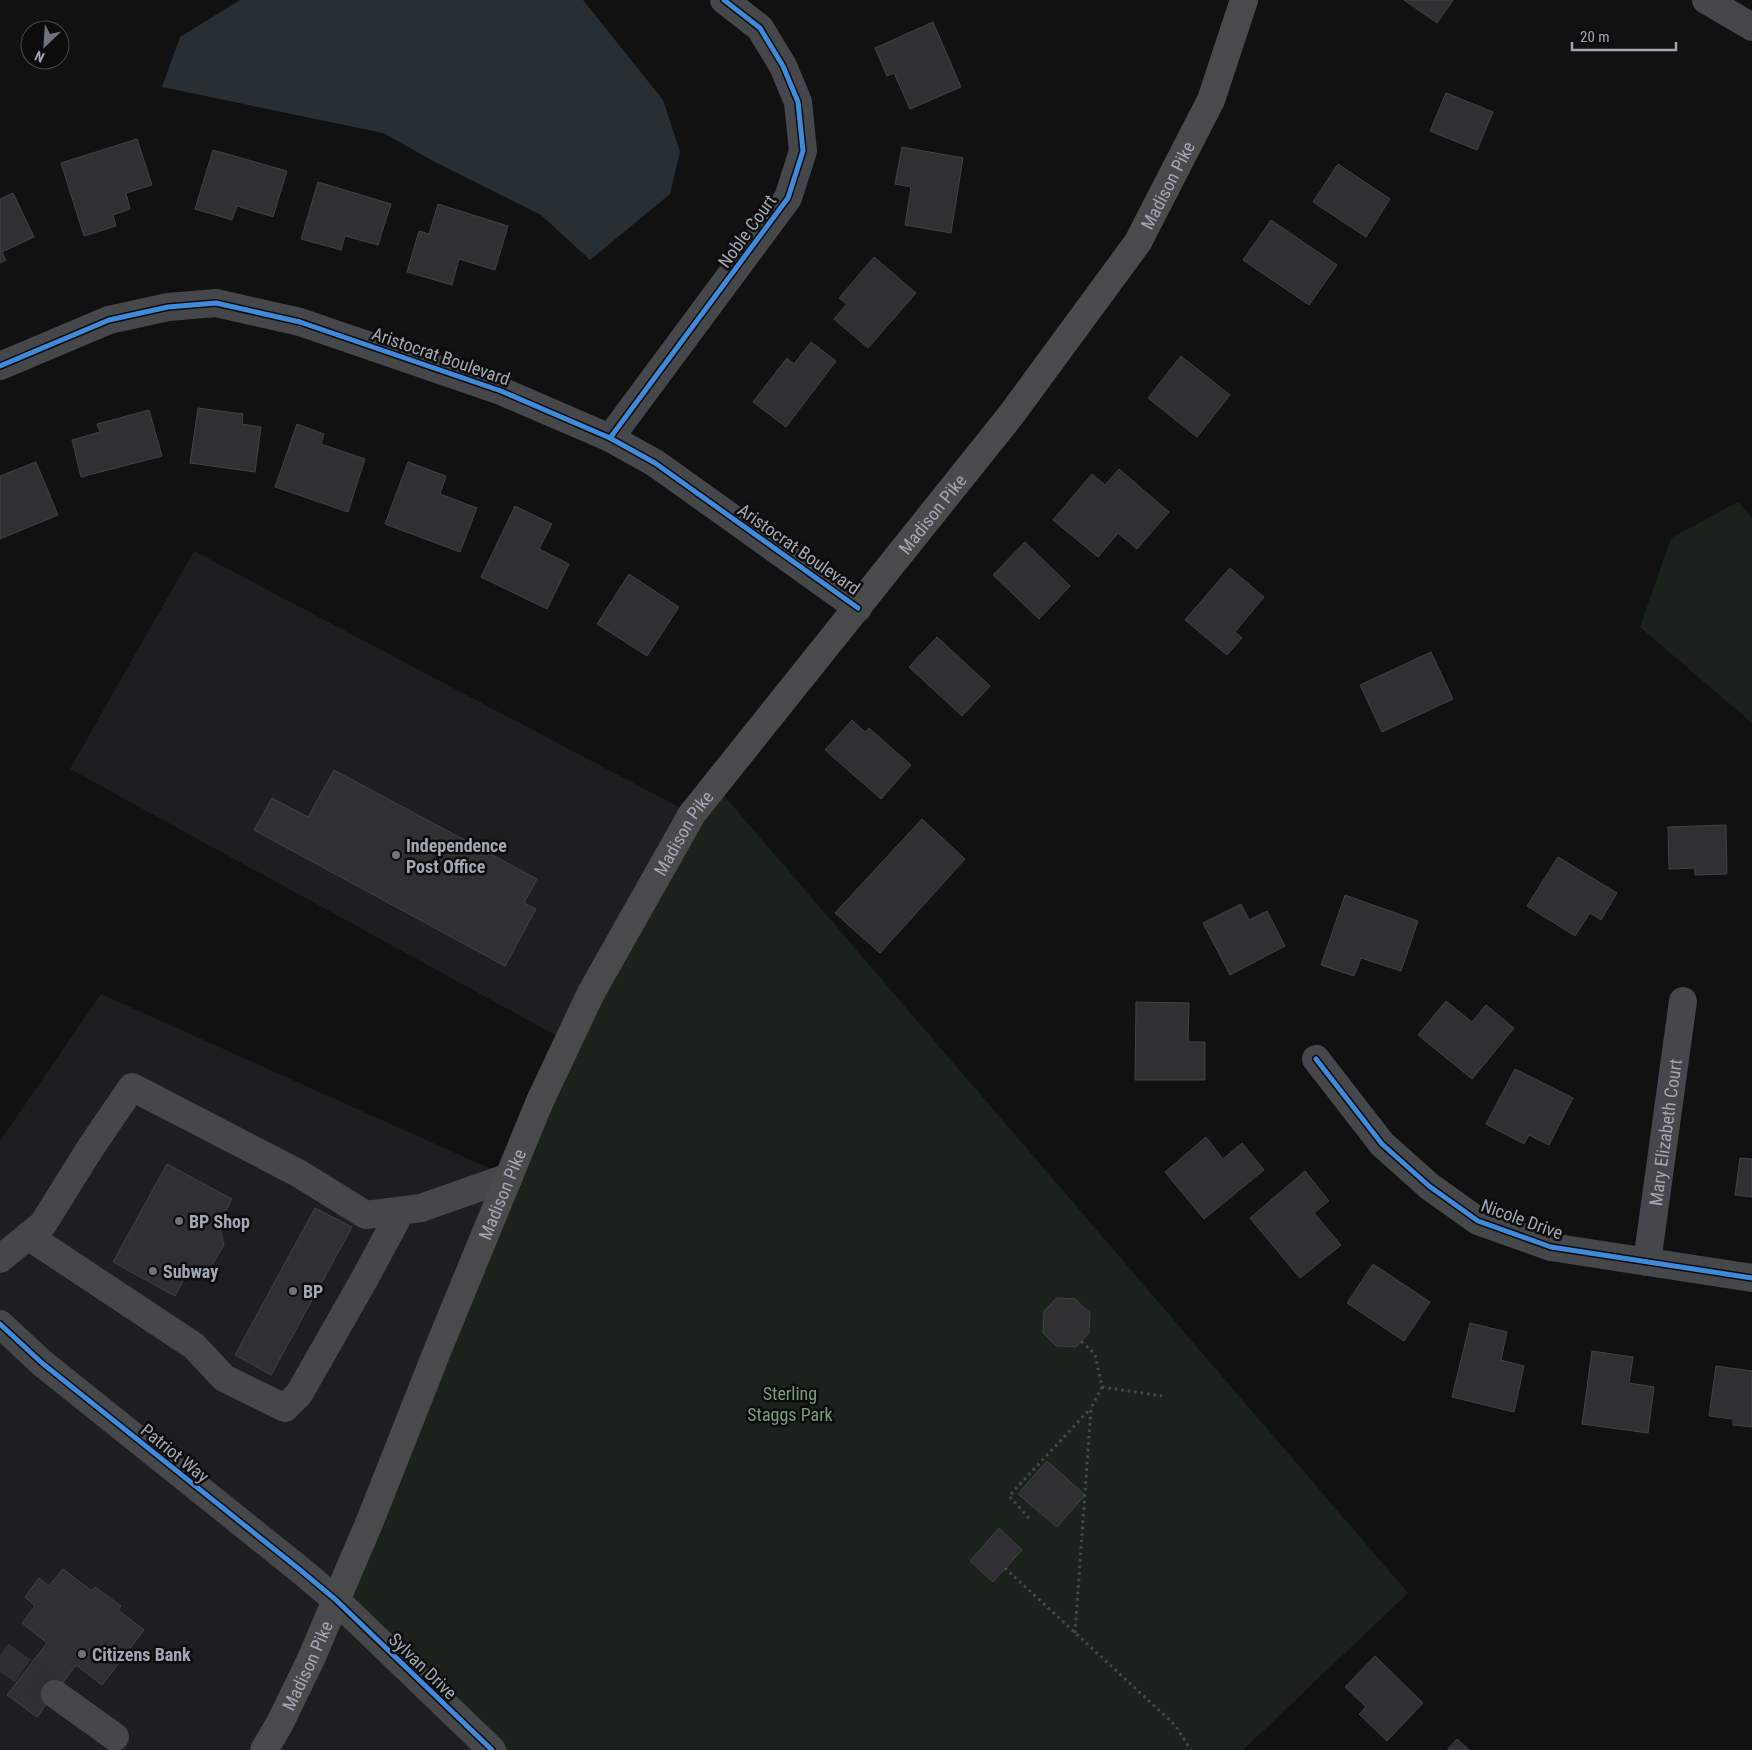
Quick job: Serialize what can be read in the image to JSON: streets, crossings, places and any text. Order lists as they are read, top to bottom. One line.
{"streets":{"main road":["Madison Pike"],"street":["Noble Court","Aristocrat Boulevard","Mary Elizabeth Court","Nicole Drive","Patriot Way","Sylvan Drive"]},"crossings":[["Madison Pike","Aristocrat Boulevard"],["Madison Pike","Patriot Way"],["Madison Pike","Sylvan Drive"],["Noble Court","Aristocrat Boulevard"],["Mary Elizabeth Court","Nicole Drive"],["Patriot Way","Sylvan Drive"]],"parks":["Sterling Staggs Park"],"places":["Independence Post Office","BP Shop","Subway","BP","Citizens Bank"],"scale_bar":"20 m","north":"bottom left"}
